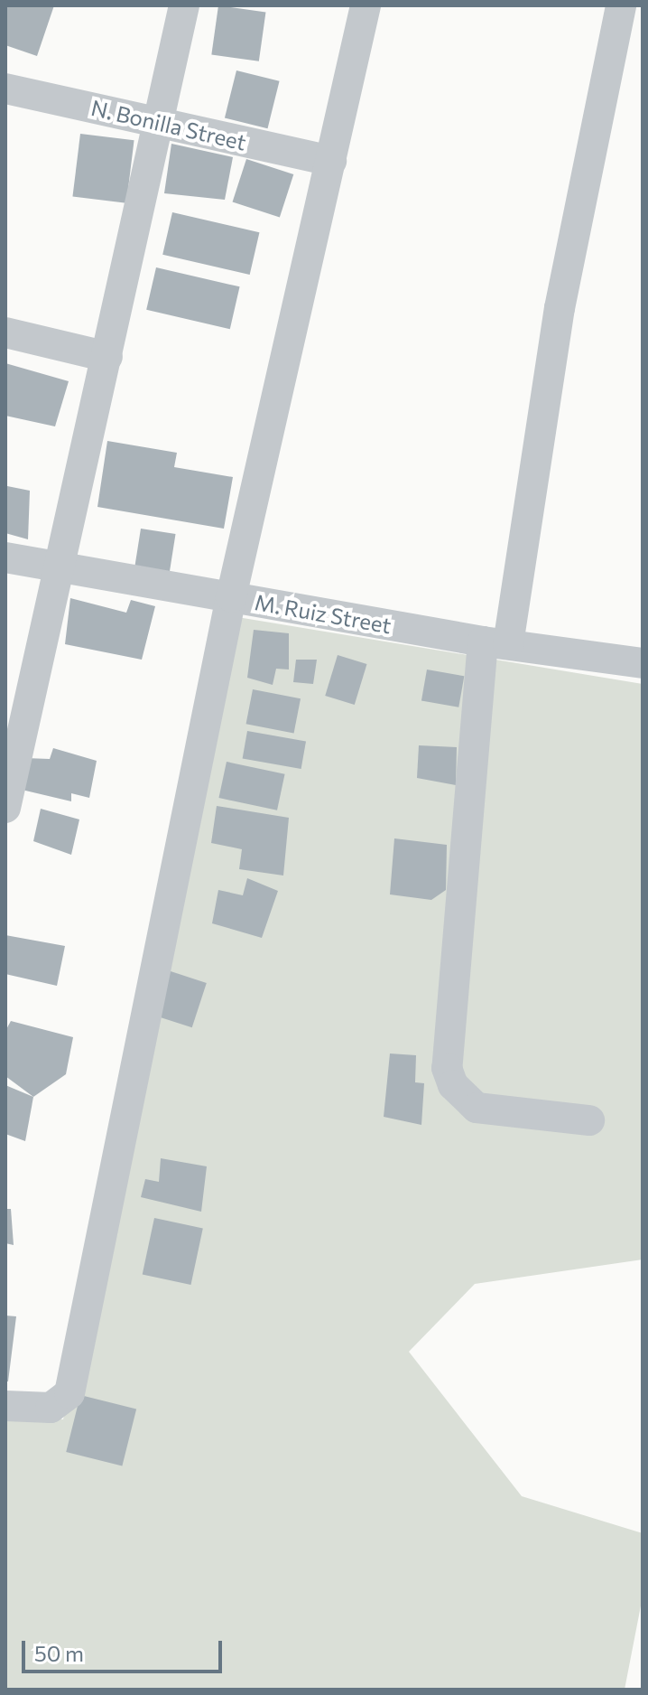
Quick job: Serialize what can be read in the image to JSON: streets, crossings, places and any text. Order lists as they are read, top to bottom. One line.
{"streets":{"street":["N. Bonilla Street","M. Ruiz Street"]},"scale_bar":"50 m"}
